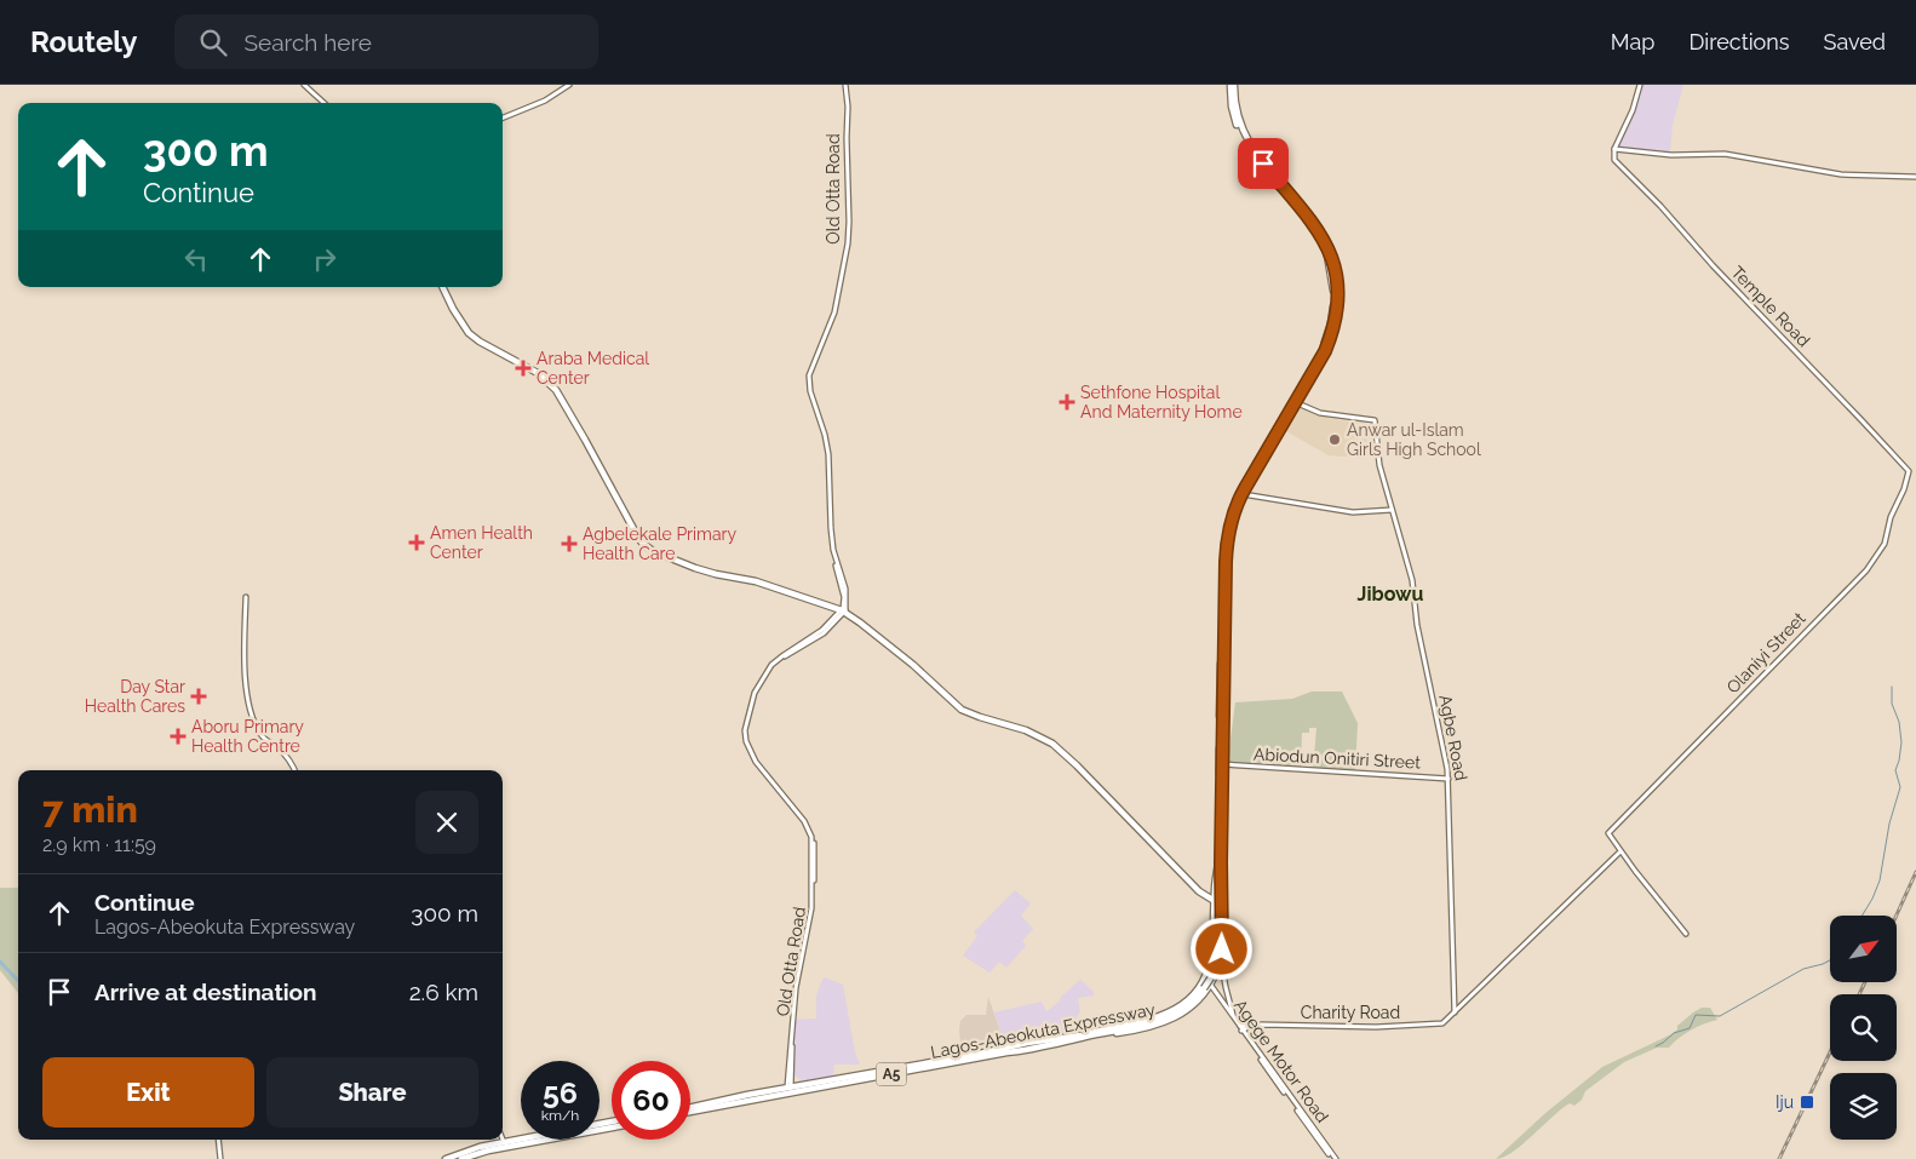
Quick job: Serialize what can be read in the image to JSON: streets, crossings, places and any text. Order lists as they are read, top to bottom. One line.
{"streets":{"main road":["Lagos-Abeokuta Expressway","A5"],"street":["Old Otta Road","Temple Road","Olaniyi Street","Agbe Road","Abiodun Onitiri Street","Charity Road","Agege Motor Road"]},"crossings":[["Old Otta Road","Lagos-Abeokuta Expressway"],["Temple Road","Olaniyi Street"],["Agbe Road","Abiodun Onitiri Street"],["Agbe Road","Charity Road"],["Charity Road","Agege Motor Road"],["Lagos-Abeokuta Expressway","Agege Motor Road"]],"districts":["Jibowu"],"places":{"health":["Araba Medical Center","Sethfone Hospital And Maternity Home","Amen Health Center","Agbelekale Primary Health Care","Day Star Health Cares","Aboru Primary Health Centre"],"other":["Anwar ul-Islam Girls High School"],"transit":["Iju"]},"north":"top right","page":{"header":"Routely","search":"Search here","nav":["Map","Directions","Saved"],"turn":["300 m","Continue"],"heading":["7 min","2.9 km · 11:59"],"list":[{"name":"Continue","note":"Lagos-Abeokuta Expressway","value":"300 m"},{"name":"Arrive at destination","value":"2.6 km"}],"buttons":["Exit","Share"],"speed":"56 km/h","limit":"60"}}
